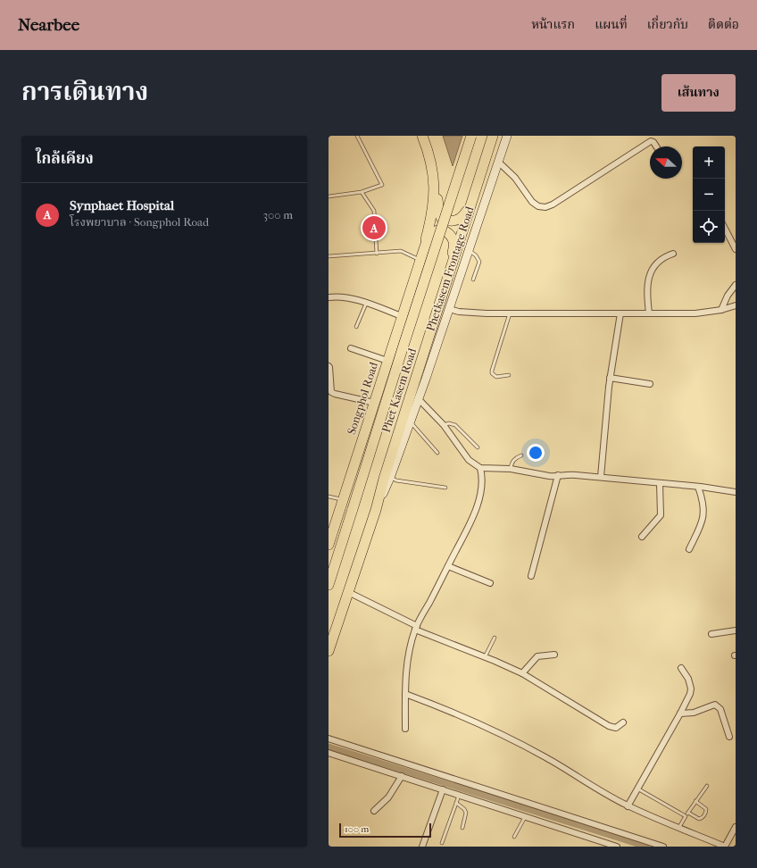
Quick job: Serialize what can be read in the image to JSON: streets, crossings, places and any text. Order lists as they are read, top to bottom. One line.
{"streets":{"highway":["Phet Kasem Road","Songphol Road"],"main road":["Phetkasem Frontage Road"]},"crossings":[["Phetkasem Frontage Road","Phet Kasem Road"]],"scale_bar":"100 m","north":"left","page":{"header":"Nearbee","nav":["หน้าแรก","แผนที่","เกี่ยวกับ","ติดต่อ"],"title":"การเดินทาง","buttons":"เส้นทาง","heading":"ใกล้เคียง","map_buttons":["+","−"],"list":[{"mark":"A","name":"Synphaet Hospital","note":"โรงพยาบาล · Songphol Road","value":"300 m"}],"pins":"A","scale":"100 m"}}
